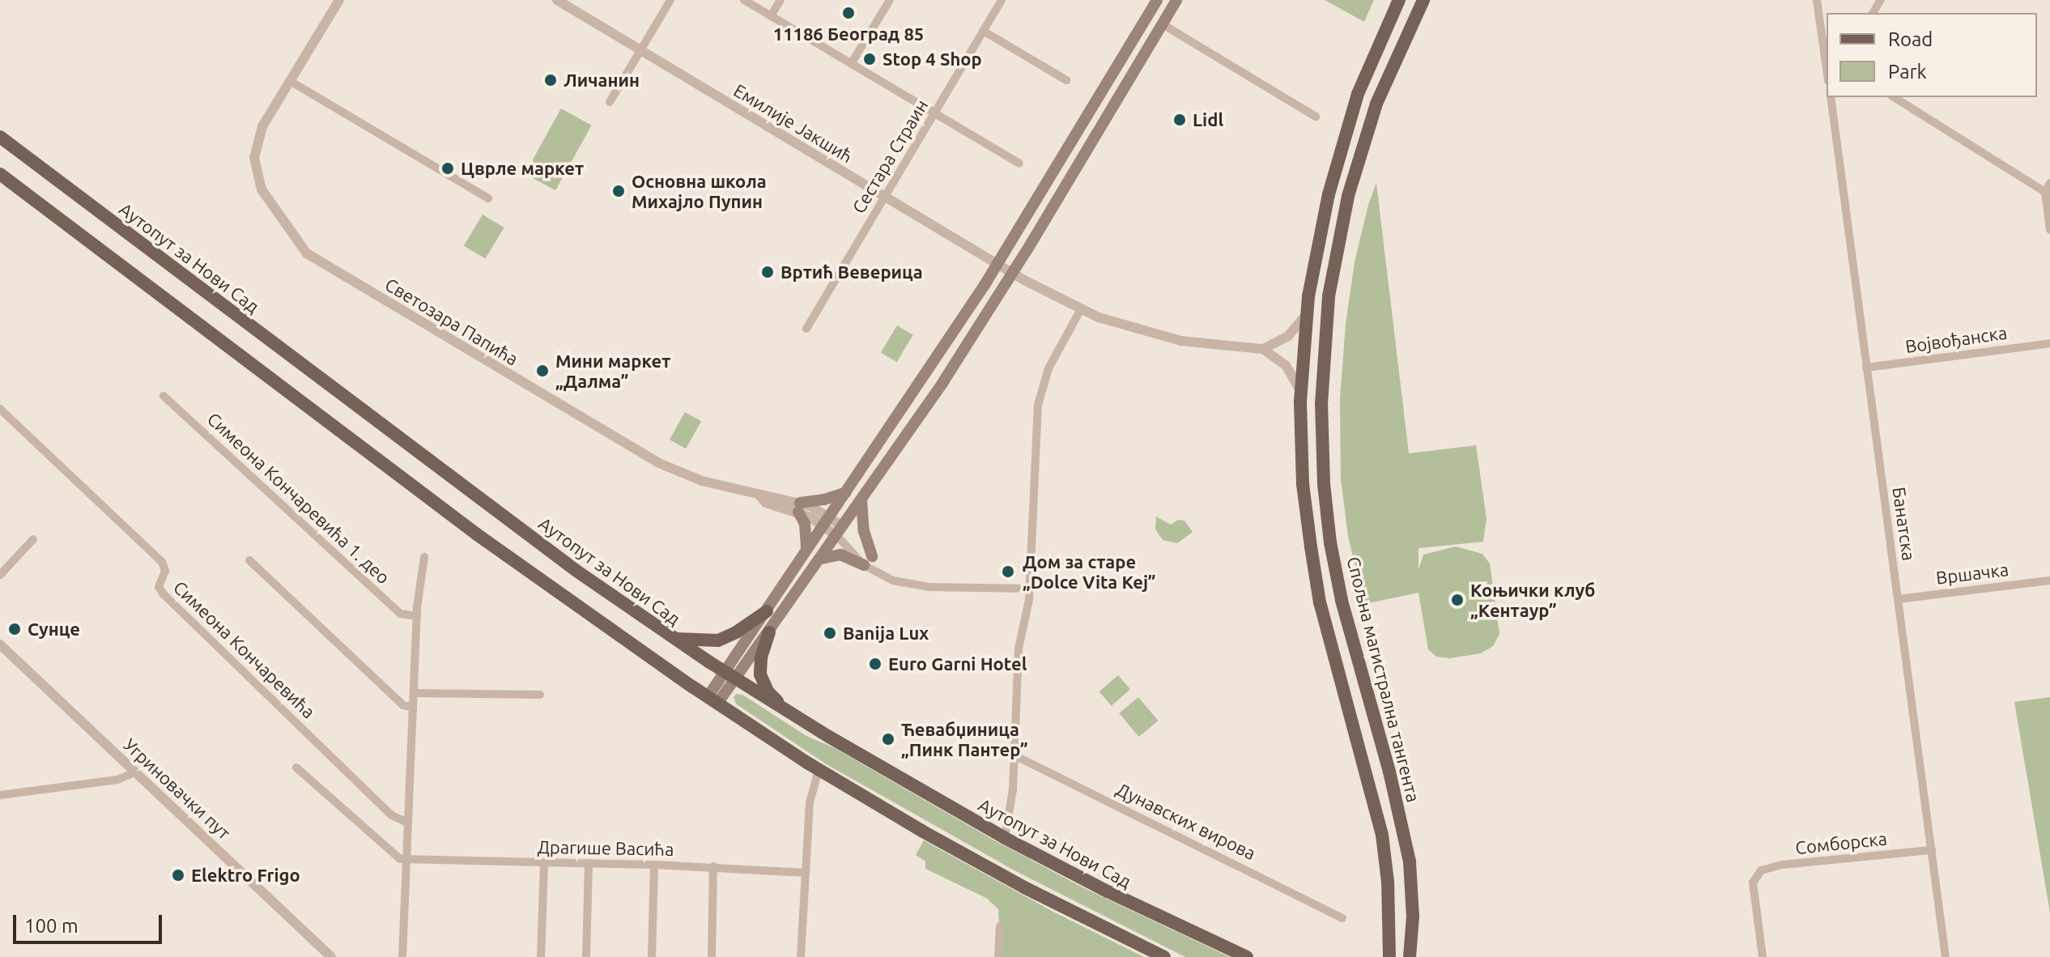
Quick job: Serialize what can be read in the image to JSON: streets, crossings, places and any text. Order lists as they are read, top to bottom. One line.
{"streets":{"main road":["Аутопут за Нови Сад","Спољна магистрална тангента"],"street":["Емилије Јакшић","Сестара Страин","Светозара Папића","Војвођанска","Симеона Кончаревића 1. део","Банатска","Вршачка","Симеона Кончаревића","Угриновачки пут","Дунавских вирова","Сомборска","Драгише Васића"]},"crossings":[["Емилије Јакшић","Сестара Страин"],["Војвођанска","Банатска"],["Банатска","Вршачка"],["Банатска","Сомборска"]],"places":["11186 Београд 85","Stop 4 Shop","Личанин","Lidl","Цврле маркет","Основна школа Михајло Пупин","Вртић Веверица","Мини маркет „Далма”","Дом за старе „Dolce Vita Kej”","Коњички клуб „Кентаур”","Сунце","Banija Lux","Euro Garni Hotel","Ћевабџиница „Пинк Пантер”","Elektro Frigo"],"legend":["Road","Park"],"scale_bar":"100 m"}
